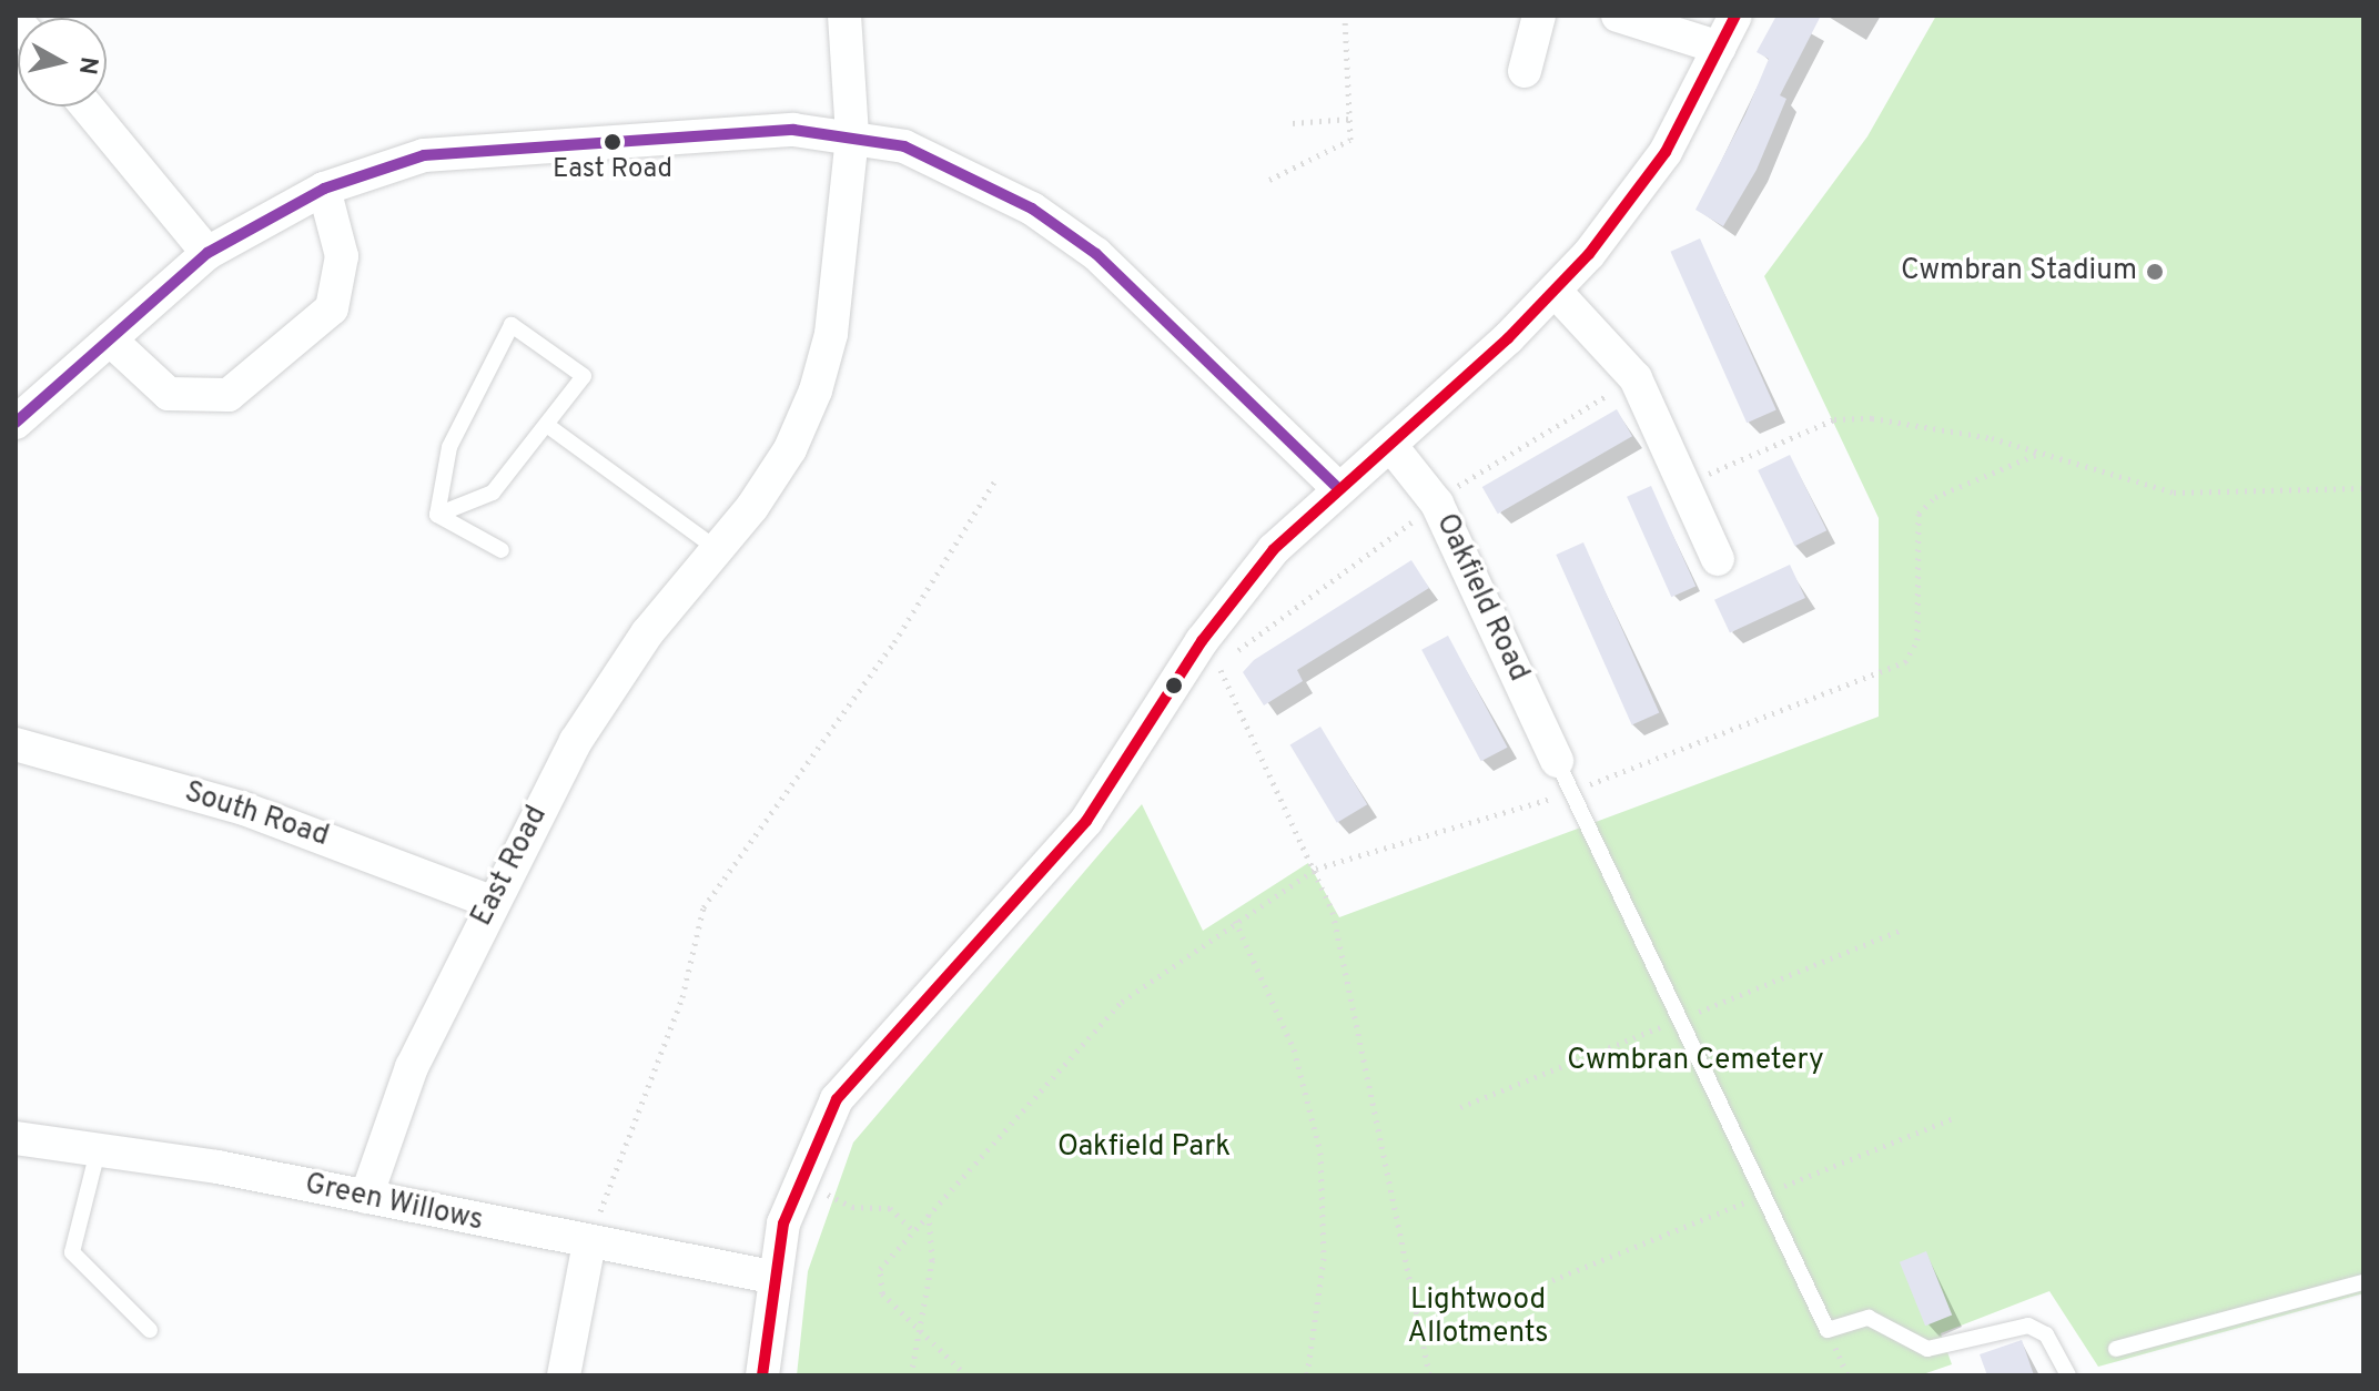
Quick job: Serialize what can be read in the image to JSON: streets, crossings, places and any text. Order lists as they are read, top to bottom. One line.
{"streets":{"street":["Oakfield Road","South Road","East Road","Green Willows"]},"crossings":[["South Road","East Road"],["East Road","Green Willows"]],"parks":["Cwmbran Cemetery","Oakfield Park","Lightwood Allotments"],"places":["East Road","Cwmbran Stadium"],"north":"right"}
